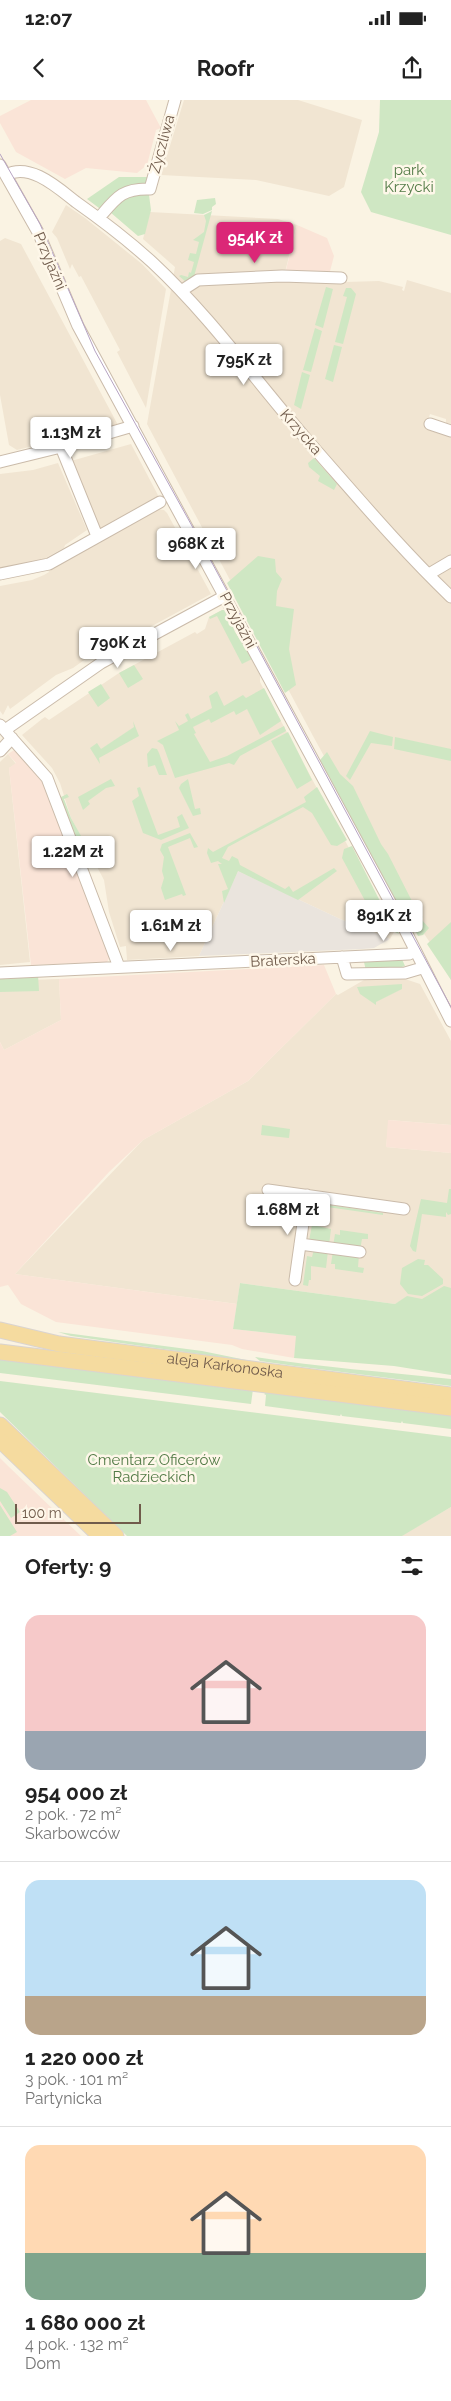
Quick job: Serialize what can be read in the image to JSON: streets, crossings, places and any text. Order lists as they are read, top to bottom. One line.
{"streets":{"main road":["aleja Karkonoska"],"street":["Życzliwa","Przyjaźni","Krzycka","Braterska"]},"crossings":[["Życzliwa","Krzycka"],["Przyjaźni","Krzycka"],["Przyjaźni","Braterska"]],"parks":["park Krzycki","Cmentarz Oficerów Radzieckich"],"scale_bar":"100 m","page":{"status":"12:07","header":"Roofr","price":["954K zł","795K zł","1.13M zł","968K zł","790K zł","1.22M zł","891K zł","1.61M zł","1.68M zł"],"scale":"100 m","heading":"Oferty: 9","list":[{"name":"954 000 zł","note":"2 pok. · 72 m² · Skarbowców"},{"name":"1 220 000 zł","note":"3 pok. · 101 m² · Partynicka"},{"name":"1 680 000 zł","note":"4 pok. · 132 m² · Dom"}]}}
